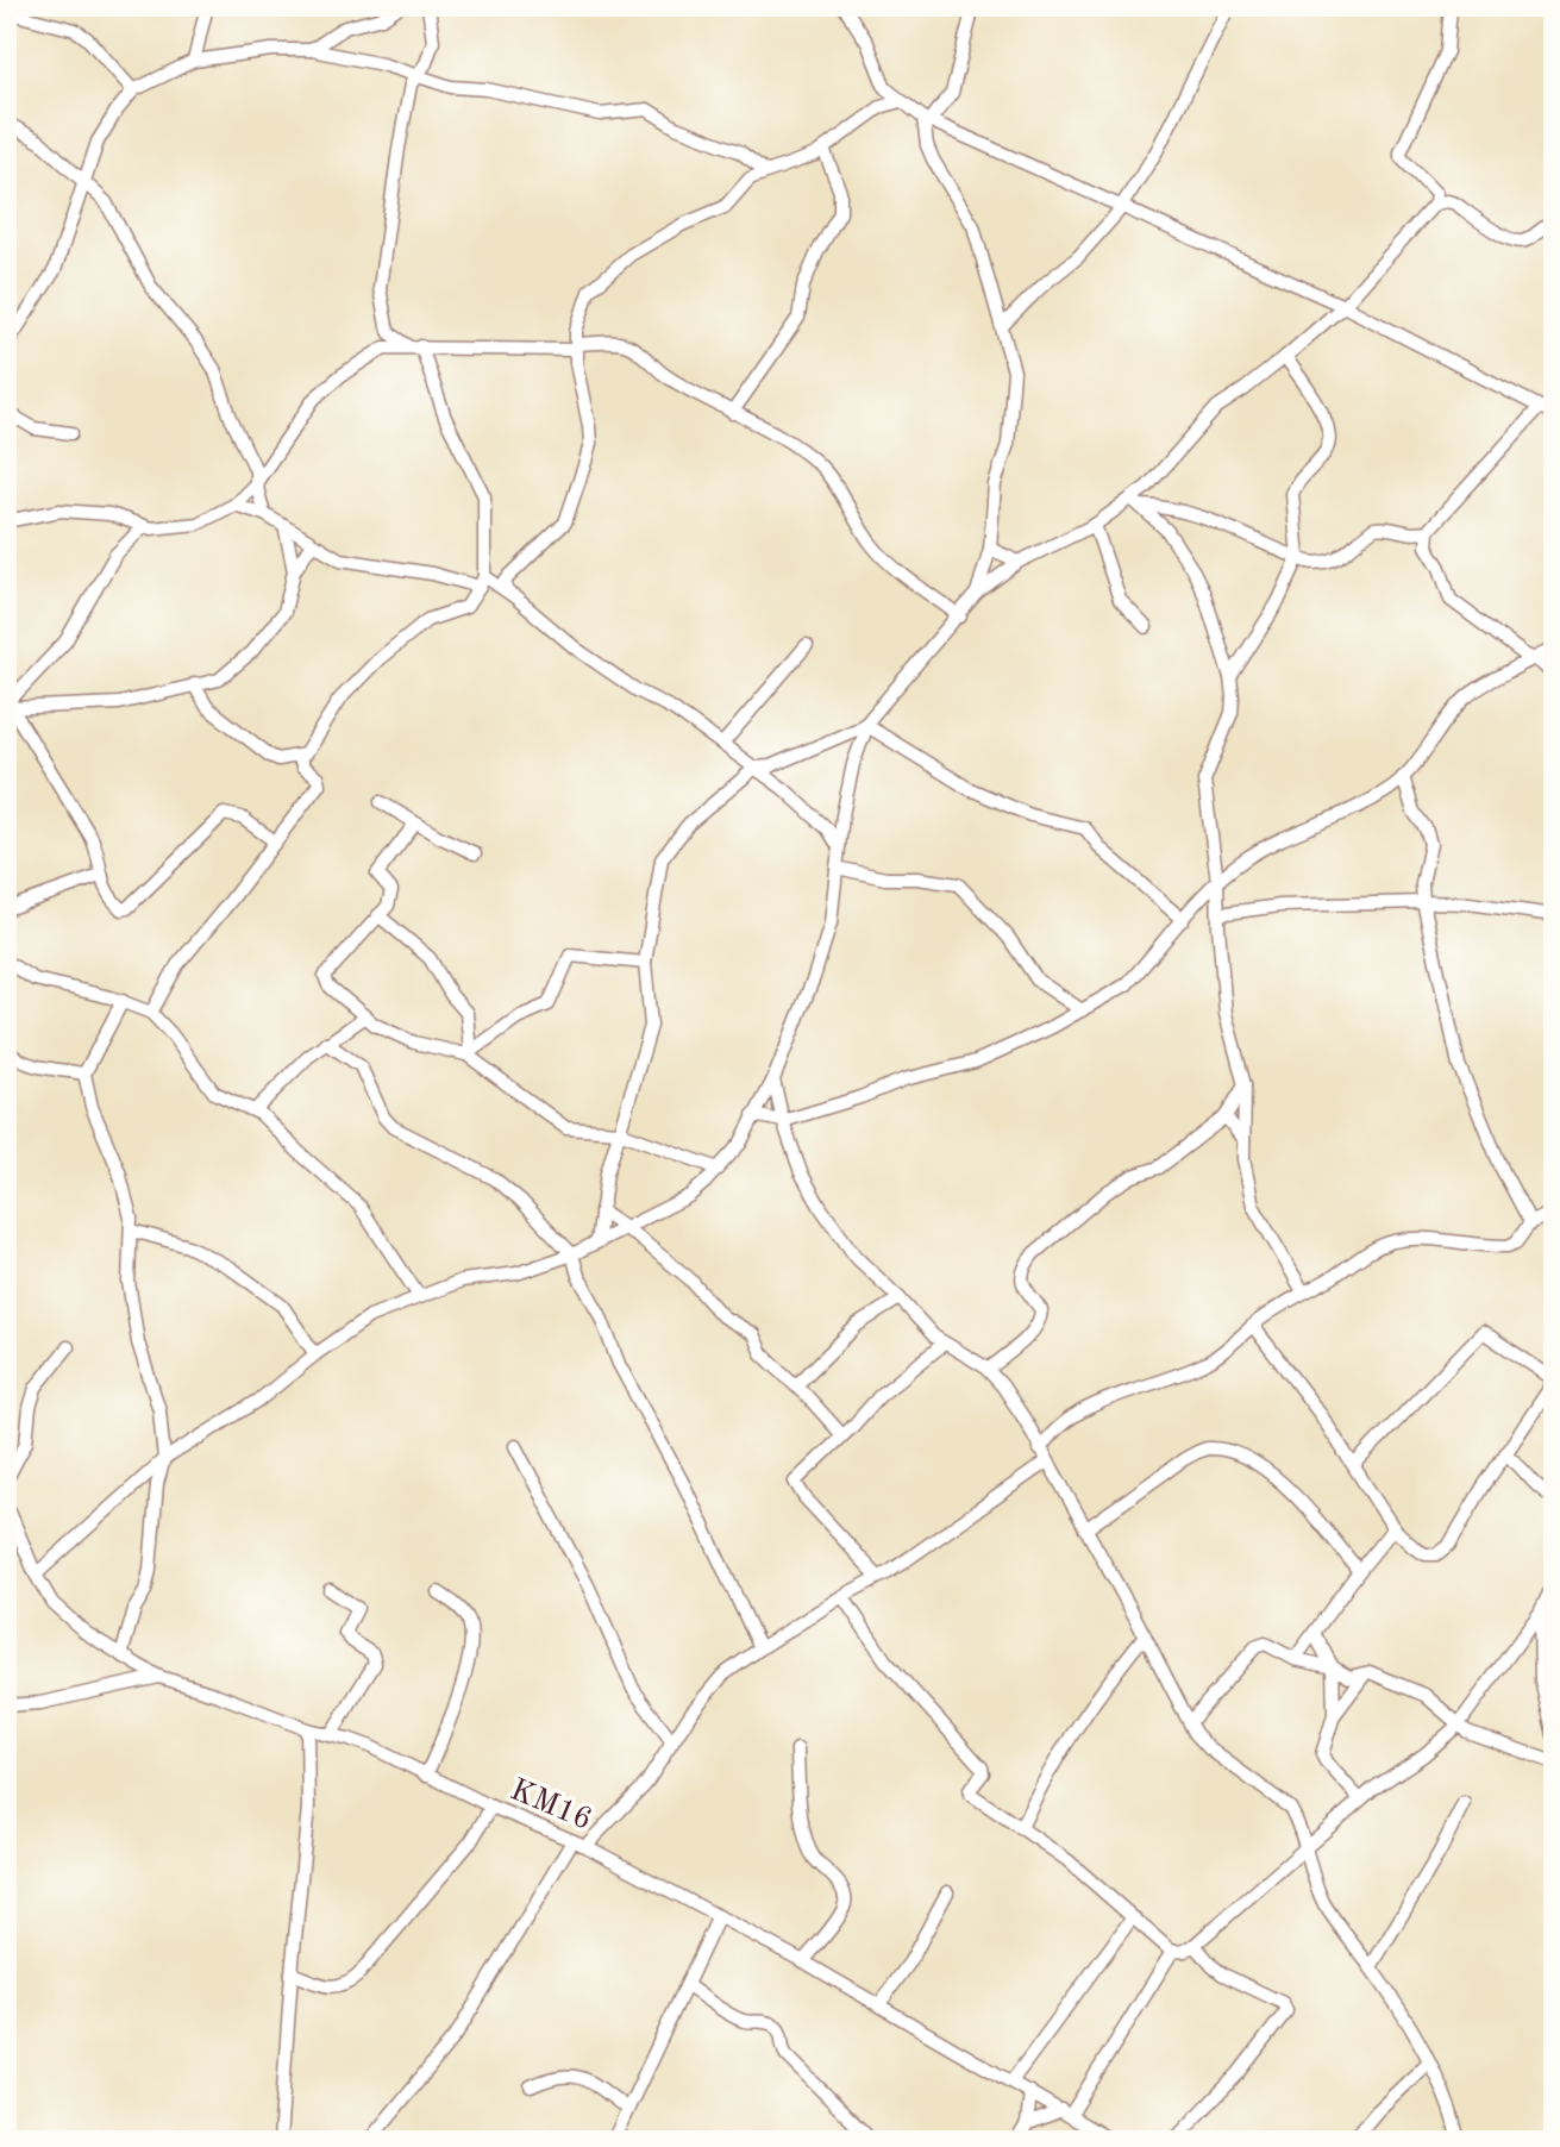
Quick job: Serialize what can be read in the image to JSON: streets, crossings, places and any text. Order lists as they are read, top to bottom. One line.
{"streets":{"street":["KM16"]}}
